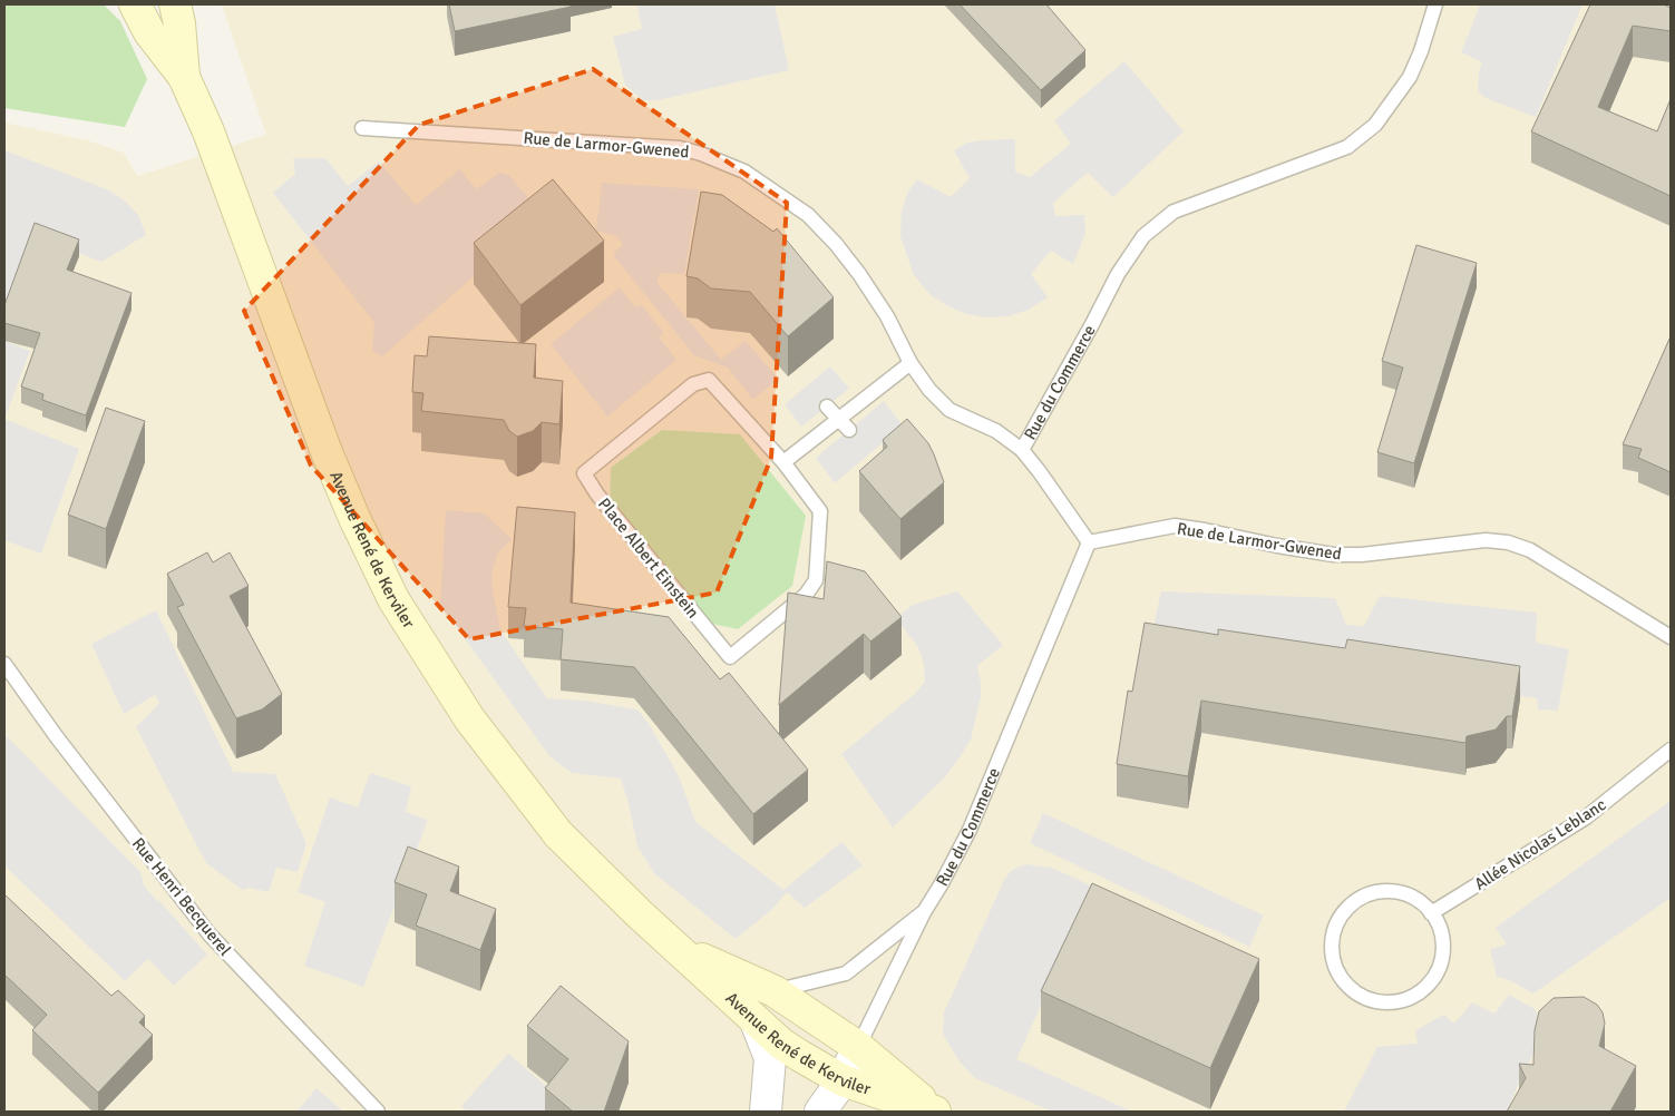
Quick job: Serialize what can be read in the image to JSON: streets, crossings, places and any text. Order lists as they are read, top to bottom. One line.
{"streets":{"main road":["Avenue René de Kerviler"],"street":["Rue du Commerce"],"lane":["Rue de Larmor-Gwened","Place Albert Einstein","Allée Nicolas Leblanc","Rue Henri Becquerel"]},"crossings":[["Rue de Larmor-Gwened","Rue du Commerce"],["Rue du Commerce","Avenue René de Kerviler"]]}
